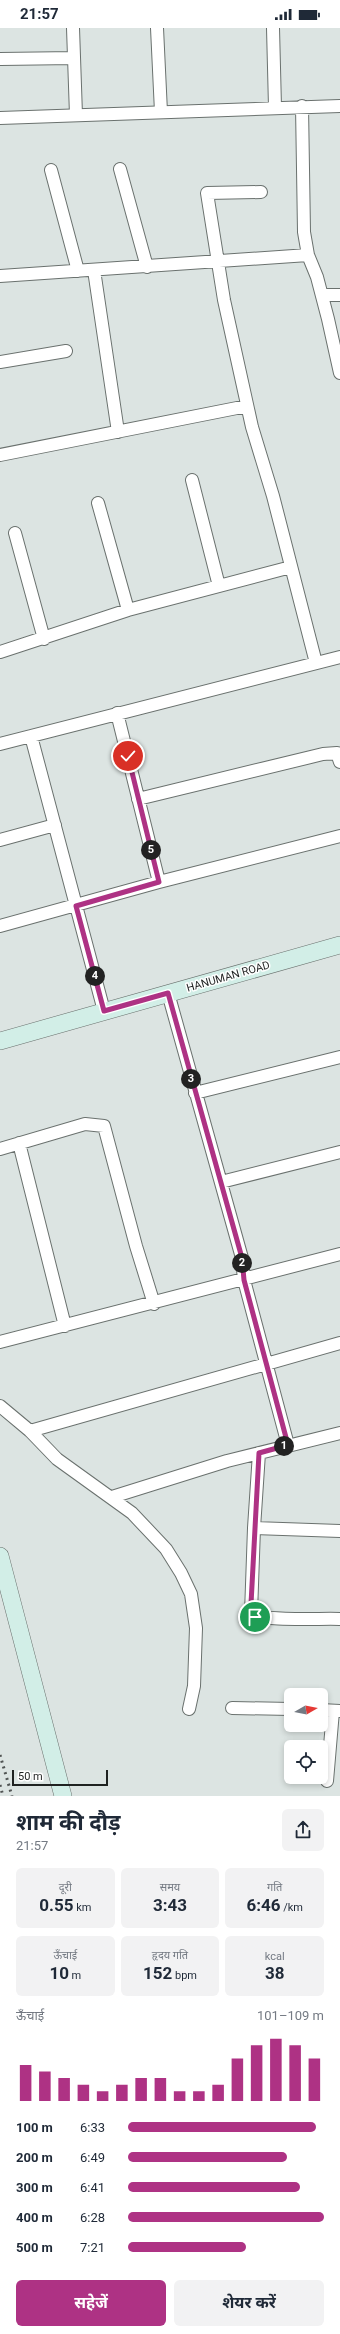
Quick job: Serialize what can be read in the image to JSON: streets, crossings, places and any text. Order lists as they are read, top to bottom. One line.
{"streets":{"street":["HANUMAN ROAD"]},"scale_bar":"50 m","north":"right","page":{"status":"21:57","pins":["5","4","3","2","1"],"scale":"50 m","heading":["शाम की दौड़","21:57"],"stats":[["दूरी","0.55 km"],["समय","3:43"],["गति","6:46 /km"],["ऊँचाई","10 m"],["हृदय गति","152 bpm"],["kcal","38"]],"chart":["ऊँचाई","101–109 m"],"list":[{"name":"100 m","note":"6:33"},{"name":"200 m","note":"6:49"},{"name":"300 m","note":"6:41"},{"name":"400 m","note":"6:28"},{"name":"500 m","note":"7:21"}],"buttons":["सहेजें","शेयर करें"]}}
